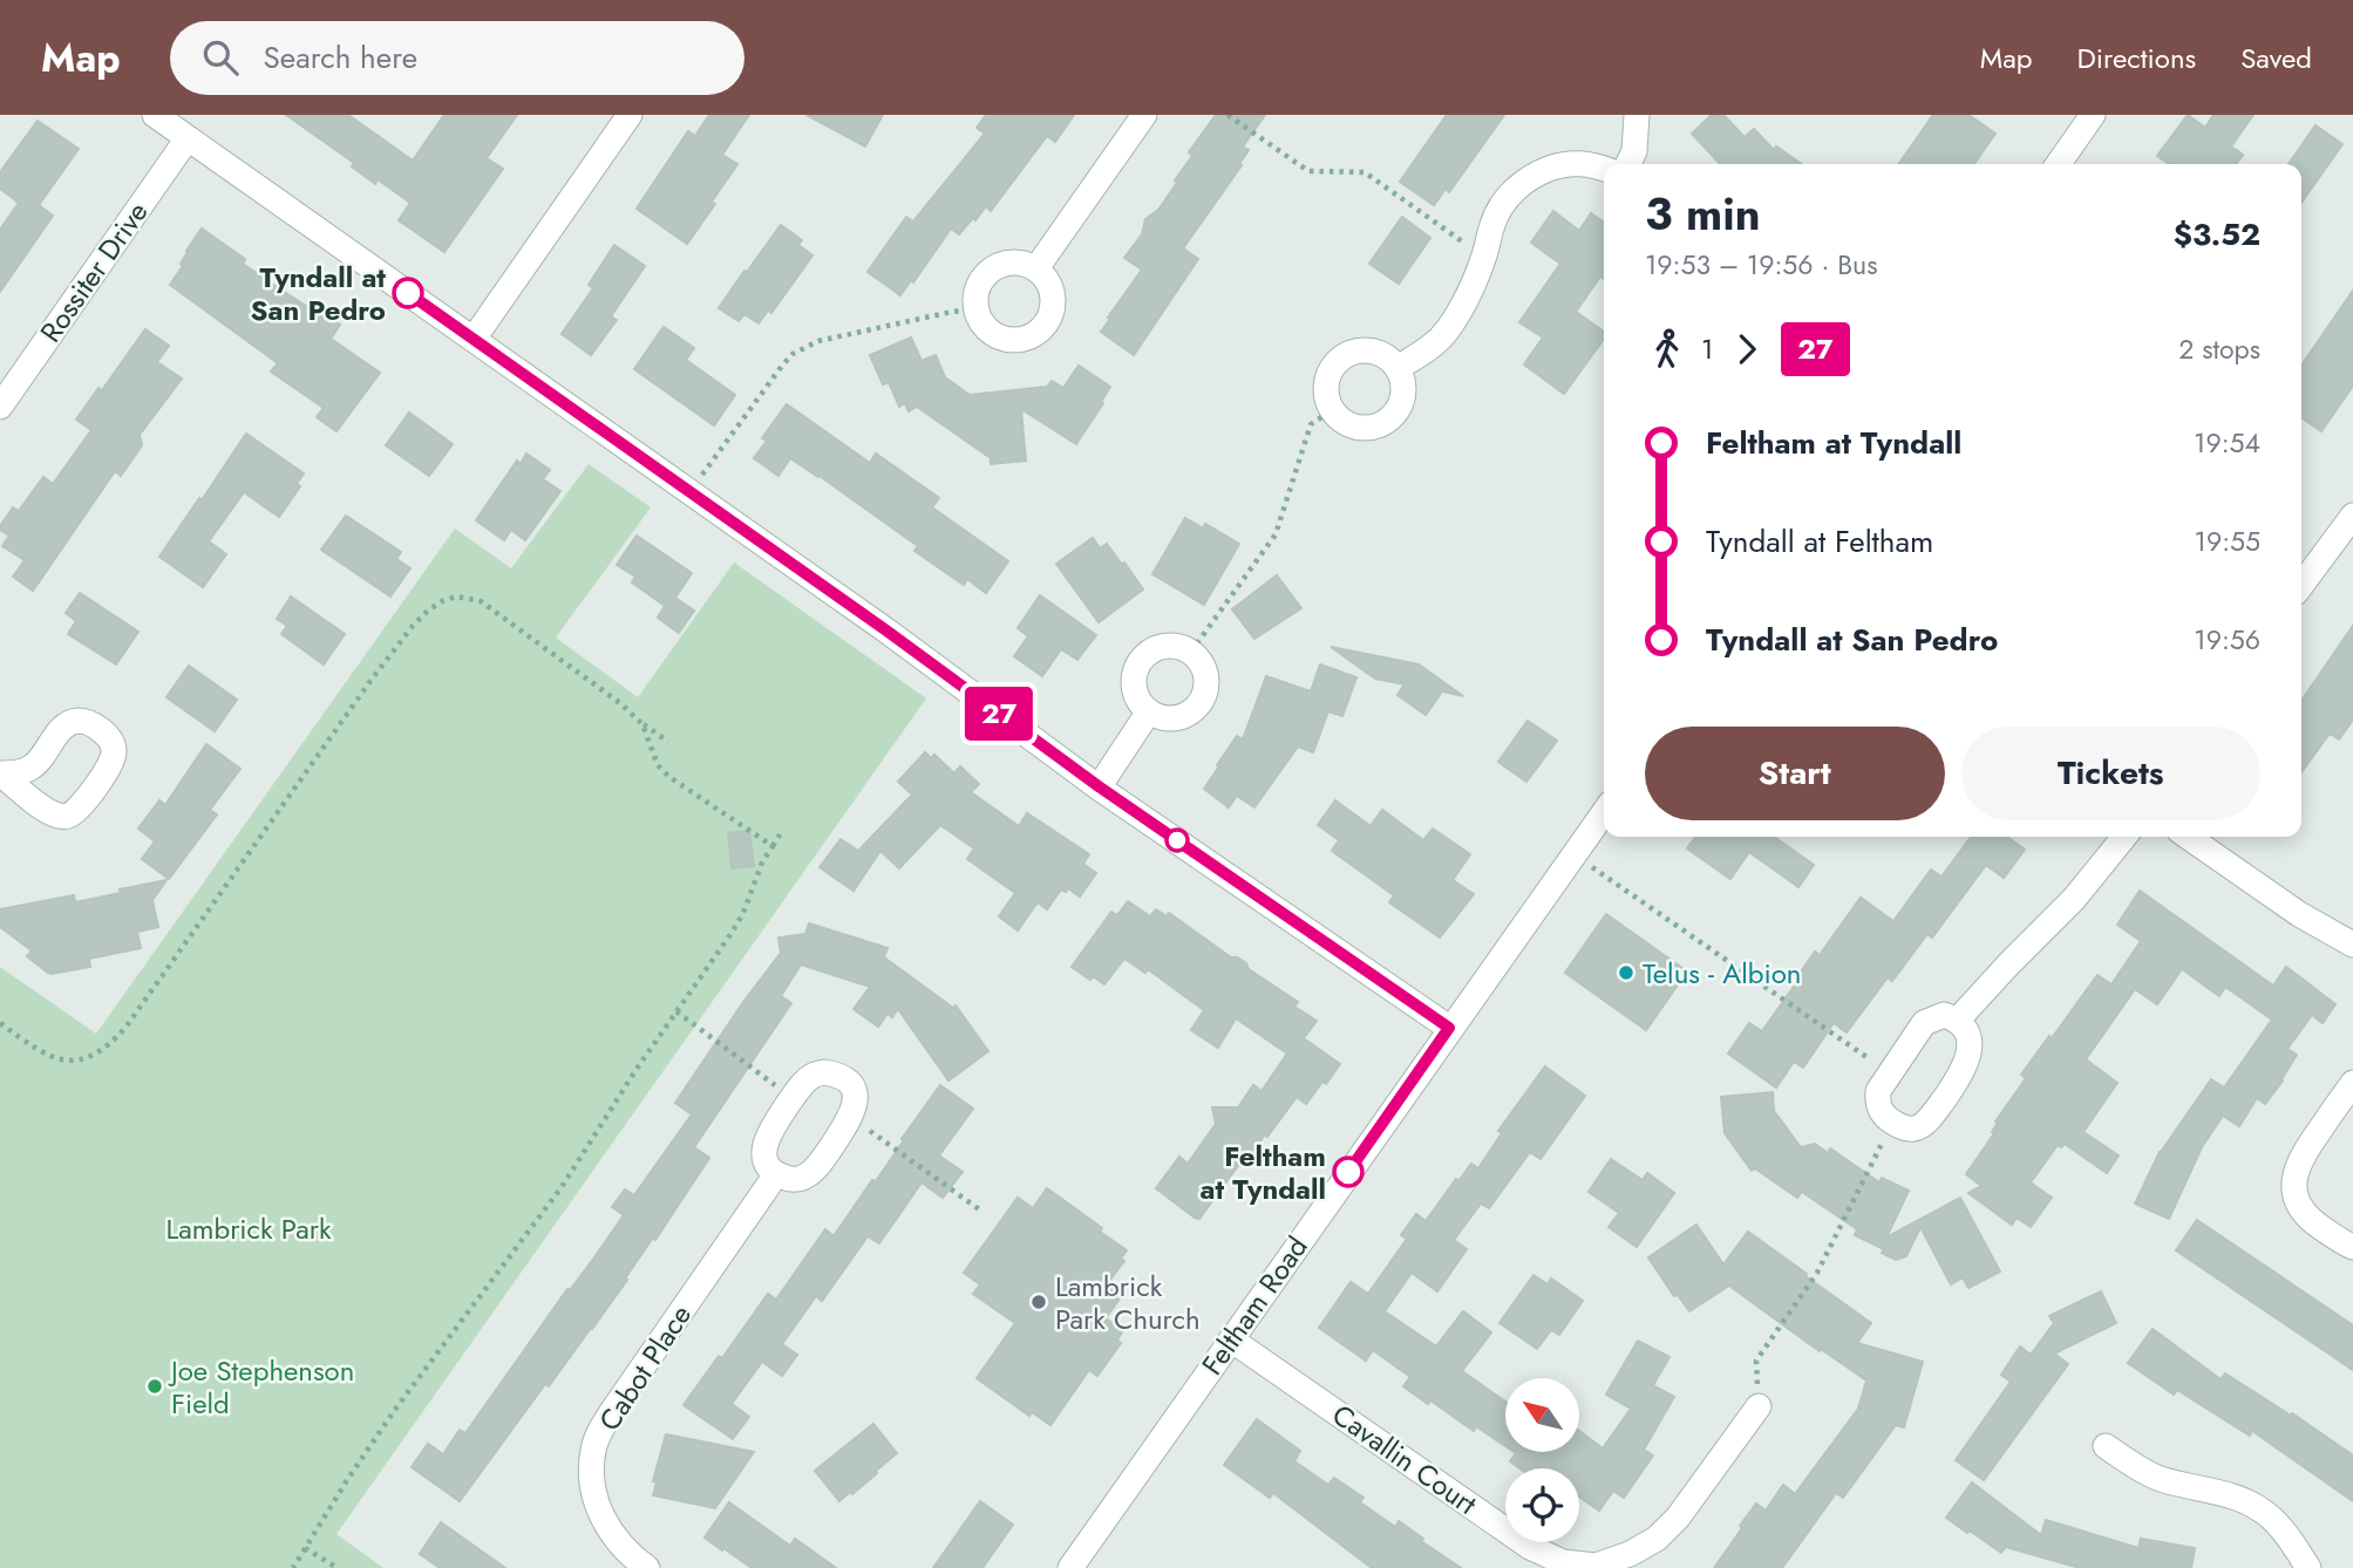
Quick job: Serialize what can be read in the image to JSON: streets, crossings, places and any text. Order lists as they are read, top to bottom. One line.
{"streets":{"street":["Rossiter Drive","Feltham Road","Cabot Place","Cavallin Court"]},"crossings":[["Feltham Road","Cavallin Court"]],"parks":["Lambrick Park"],"places":["Tyndall at San Pedro","Telus - Albion","Feltham at Tyndall","Lambrick Park Church","Joe Stephenson Field"],"lines":["bus line 27"],"north":"top left","page":{"header":"Map","search":"Search here","nav":["Map","Directions","Saved"],"on_map":"27","heading":["3 min","19:53 – 19:56 · Bus","$3.52"],"legs":["1","27","2 stops"],"list":[{"name":"Feltham at Tyndall","value":"19:54"},{"name":"Tyndall at Feltham","value":"19:55"},{"name":"Tyndall at San Pedro","value":"19:56"}],"buttons":["Start","Tickets"]}}
